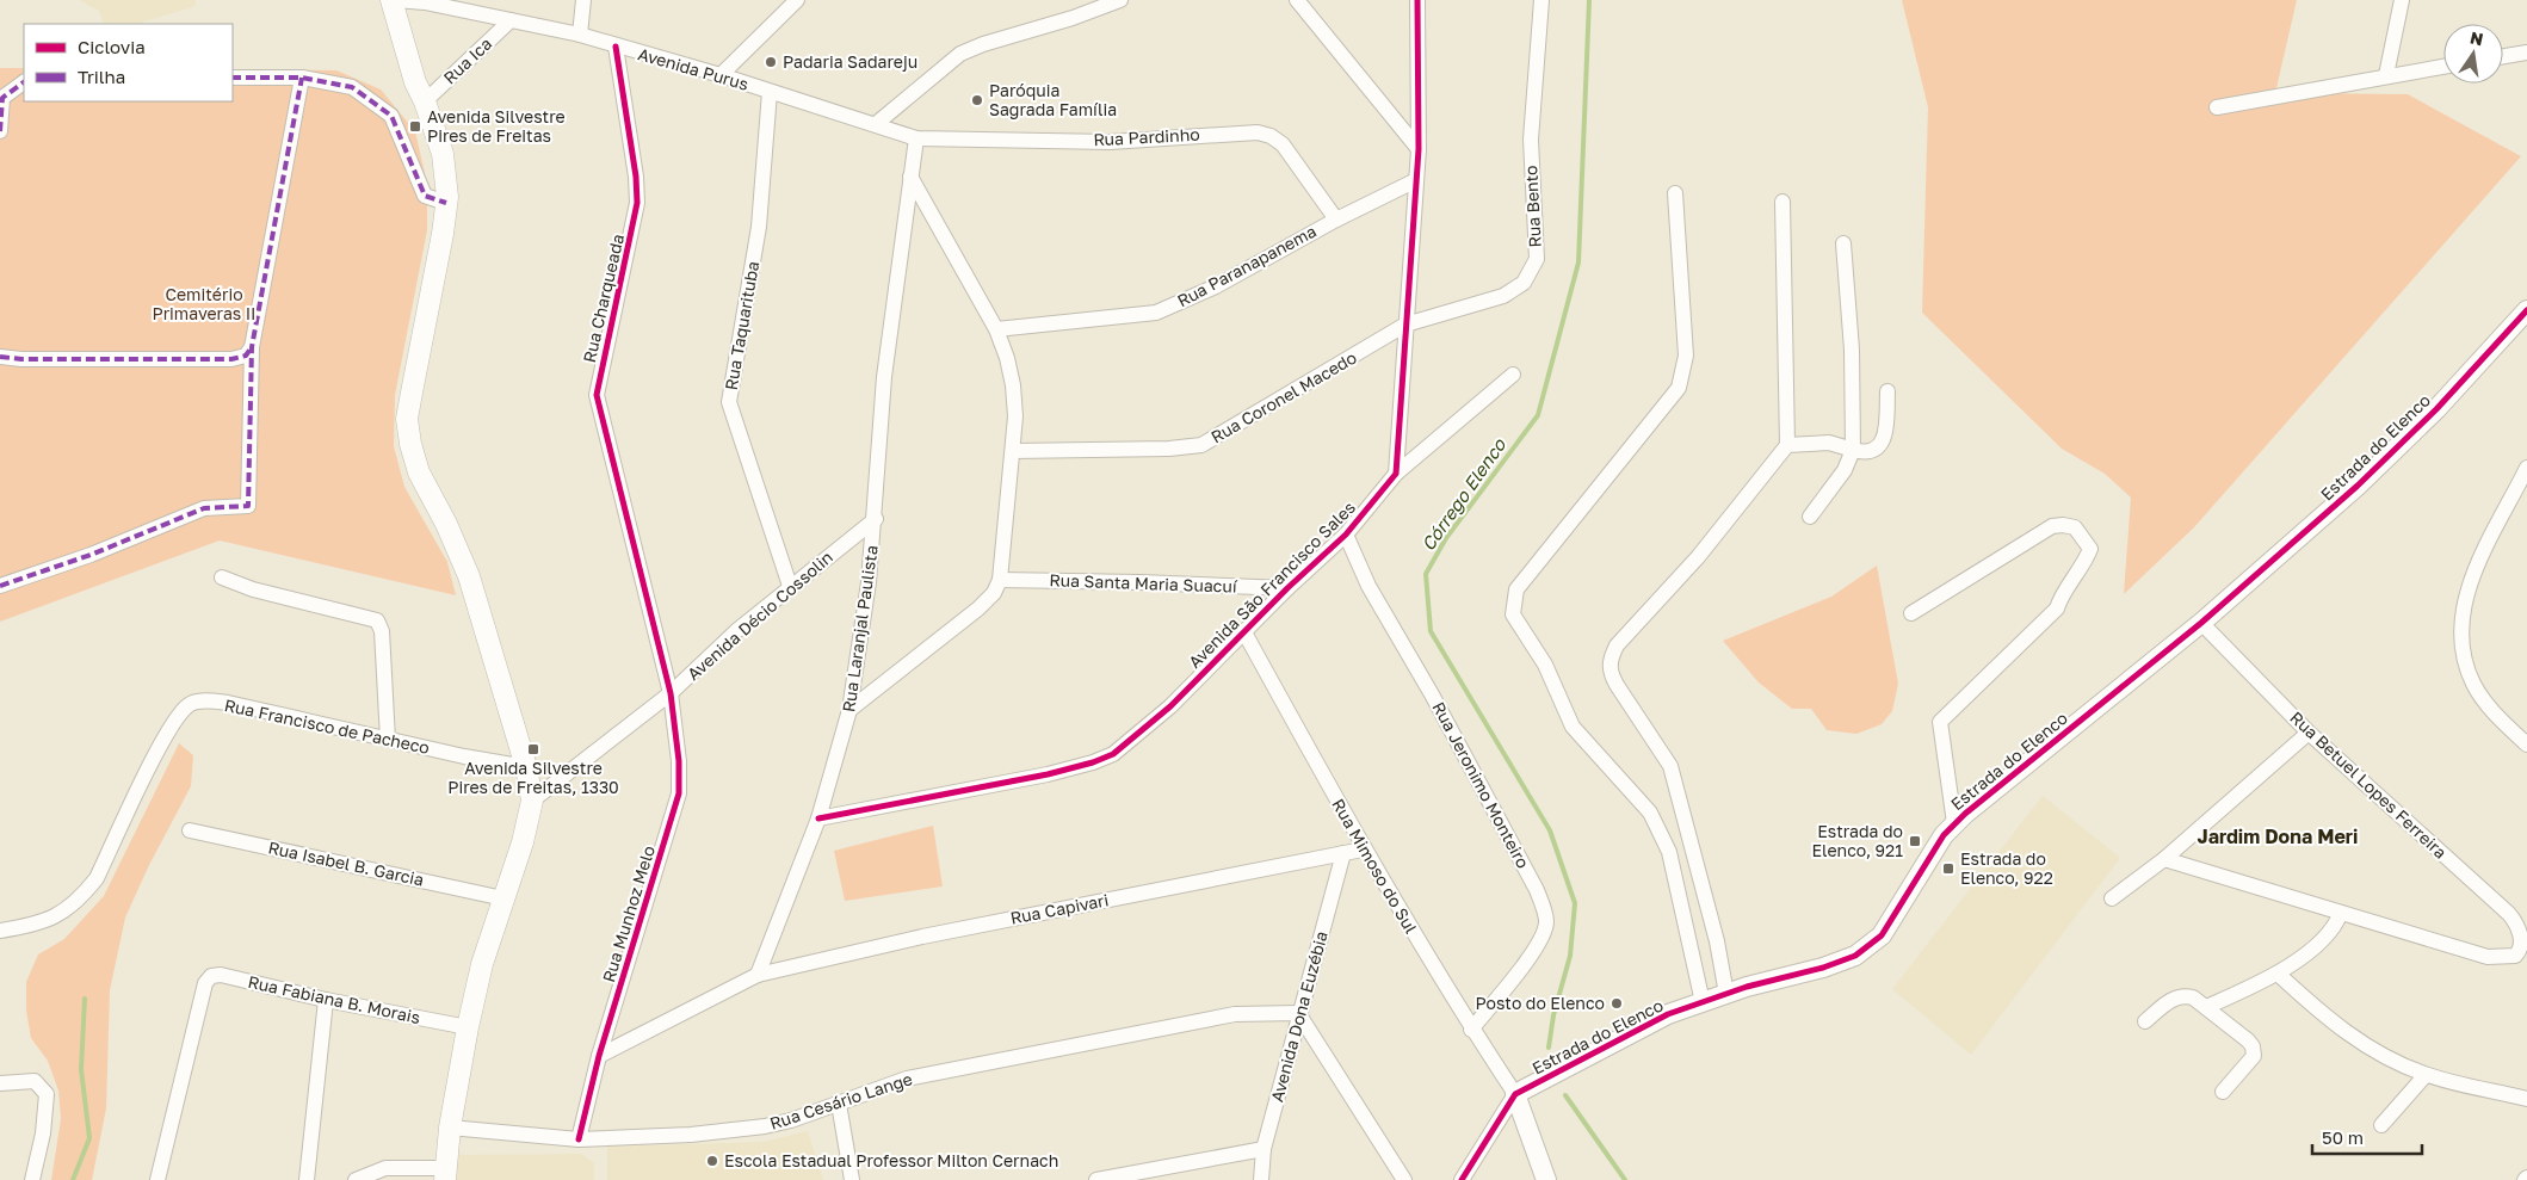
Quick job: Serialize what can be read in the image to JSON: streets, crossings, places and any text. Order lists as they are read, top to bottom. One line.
{"streets":{"street":["Rua Ica","Avenida Purus","Rua Pardinho","Rua Bento","Rua Paranapanema","Rua Charqueada","Rua Taquarituba","Rua Coronel Macedo","Estrada do Elenco","Rua Santa Maria Suacuí","Avenida São Francisco Sales","Avenida Décio Cossolin","Rua Laranjal Paulista","Rua Francisco de Pacheco","Rua Jeronimo Monteiro","Rua Betuel Lopes Ferreira","Rua Isabel B. Garcia","Rua Mimoso do Sul","Rua Capivari","Rua Munhoz Melo","Rua Fabiana B. Morais","Avenida Dona Euzébia","Rua Cesário Lange"]},"crossings":[["Rua Ica","Avenida Purus"],["Avenida Purus","Rua Pardinho"],["Avenida Purus","Rua Charqueada"],["Avenida Purus","Rua Taquarituba"],["Avenida Purus","Rua Laranjal Paulista"],["Rua Pardinho","Rua Paranapanema"],["Rua Pardinho","Rua Laranjal Paulista"],["Rua Bento","Rua Coronel Macedo"],["Rua Charqueada","Avenida Décio Cossolin"],["Rua Charqueada","Rua Munhoz Melo"],["Rua Taquarituba","Avenida Décio Cossolin"],["Estrada do Elenco","Rua Betuel Lopes Ferreira"],["Estrada do Elenco","Rua Mimoso do Sul"],["Rua Santa Maria Suacuí","Avenida São Francisco Sales"],["Avenida São Francisco Sales","Rua Laranjal Paulista"],["Avenida São Francisco Sales","Rua Jeronimo Monteiro"],["Avenida São Francisco Sales","Rua Mimoso do Sul"],["Avenida Décio Cossolin","Rua Laranjal Paulista"],["Avenida Décio Cossolin","Rua Munhoz Melo"],["Rua Laranjal Paulista","Rua Capivari"],["Rua Jeronimo Monteiro","Rua Mimoso do Sul"],["Rua Mimoso do Sul","Rua Capivari"],["Rua Capivari","Avenida Dona Euzébia"],["Rua Munhoz Melo","Rua Cesário Lange"],["Avenida Dona Euzébia","Rua Cesário Lange"]],"districts":["Jardim Dona Meri"],"water":["Córrego Elenco"],"parks":["Cemitério Primaveras II"],"places":{"other":["Padaria Sadareju","Paróquia Sagrada Família","Posto do Elenco","Escola Estadual Professor Milton Cernach"],"transit":["Avenida Silvestre Pires de Freitas","Avenida Silvestre Pires de Freitas, 1330","Estrada do Elenco, 921","Estrada do Elenco, 922"]},"legend":["Ciclovia","Trilha"],"scale_bar":"50 m","north":"top"}
